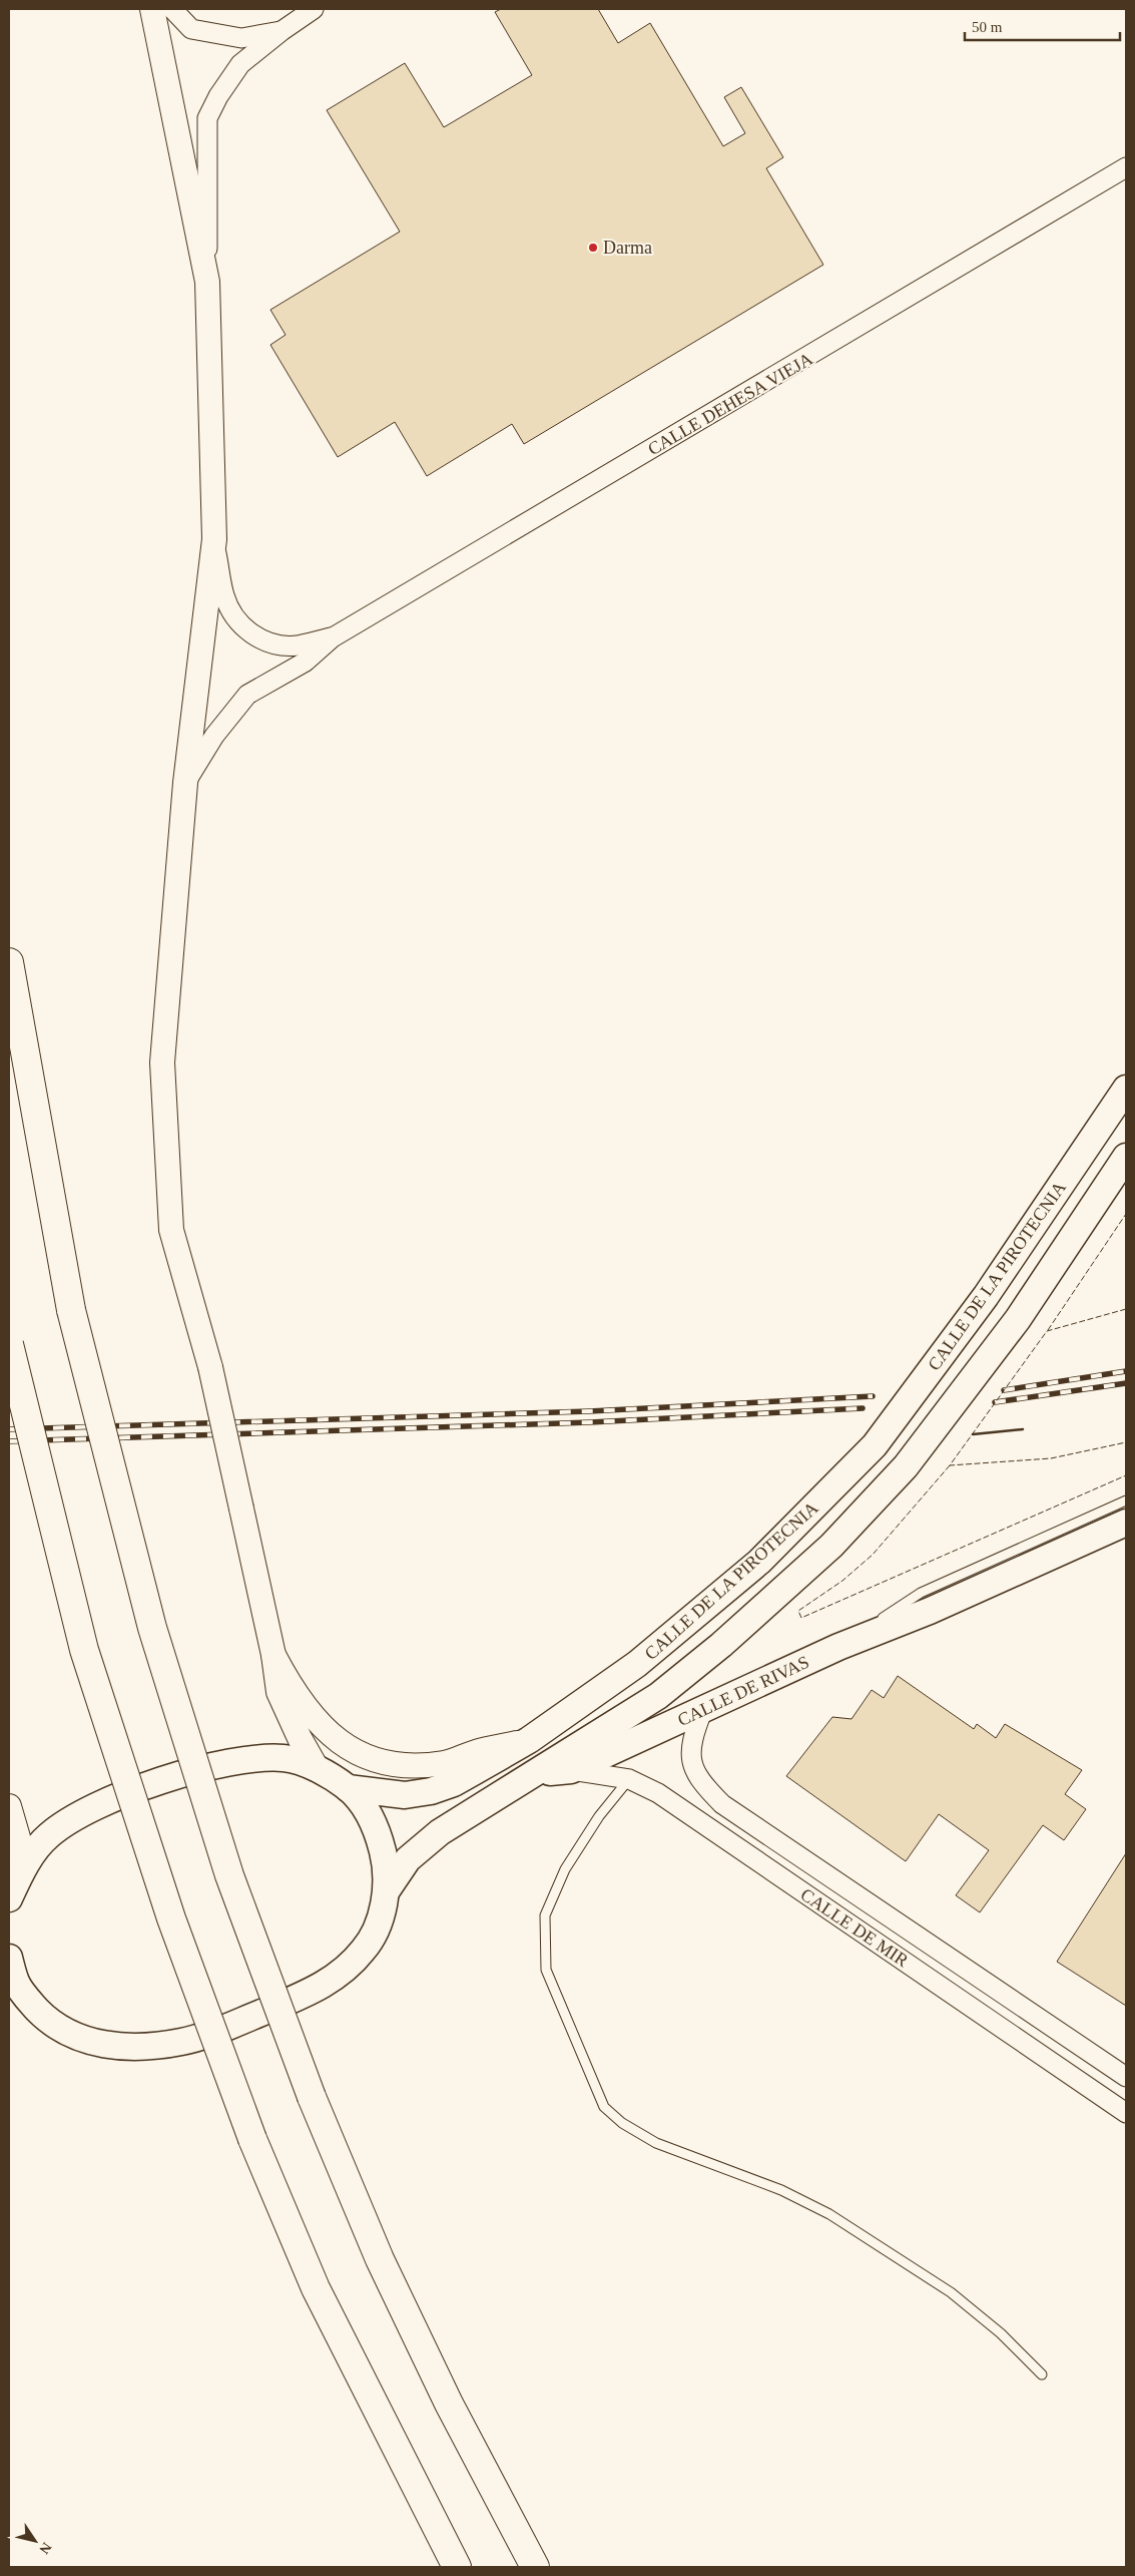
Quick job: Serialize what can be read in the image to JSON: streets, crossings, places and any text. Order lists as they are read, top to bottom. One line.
{"streets":{"main road":["CALLE DE LA PIROTECNIA","CALLE DE RIVAS"],"street":["CALLE DEHESA VIEJA","CALLE DE MIR"]},"crossings":[["CALLE DE RIVAS","CALLE DE MIR"]],"places":["Darma"],"scale_bar":"50 m","north":"bottom right"}
